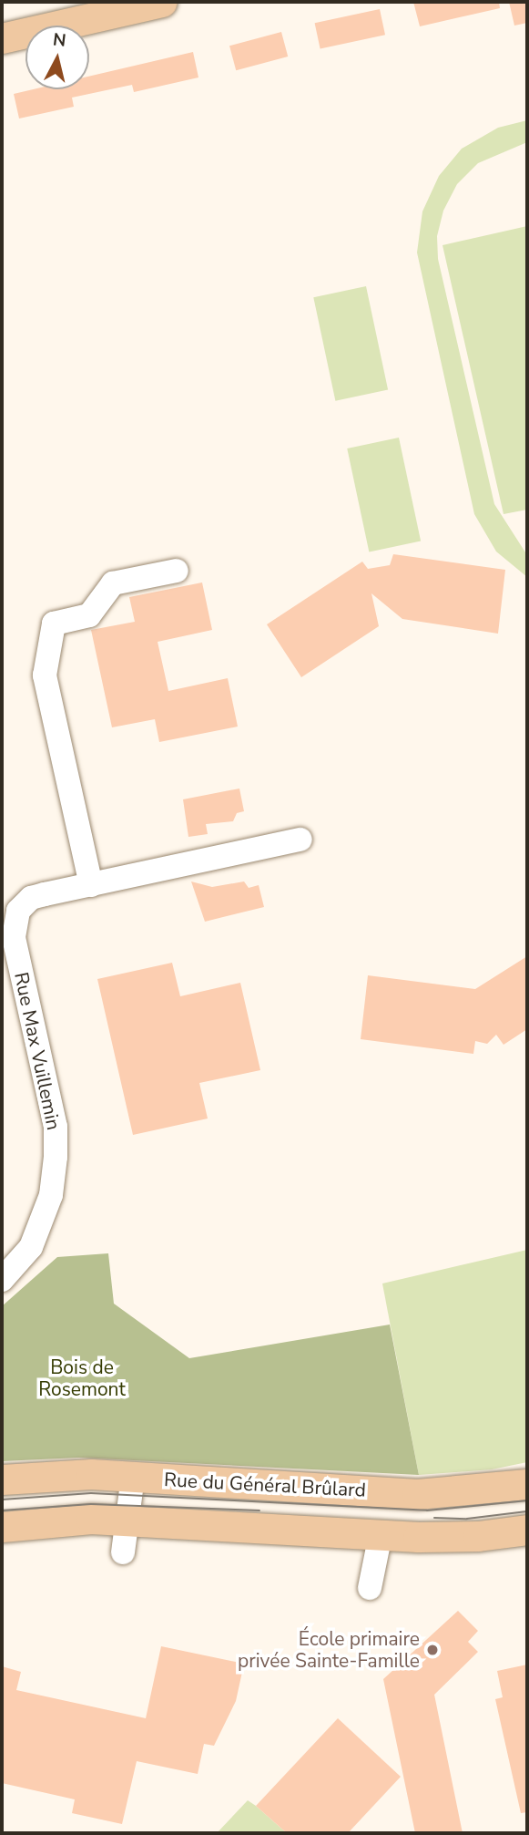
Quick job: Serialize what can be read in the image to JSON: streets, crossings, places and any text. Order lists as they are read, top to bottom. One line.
{"streets":{"main road":["Rue du Général Brûlard"],"street":["Rue Max Vuillemin"]},"parks":["Bois de Rosemont"],"places":["École primaire privée Sainte-Famille"],"north":"top"}
